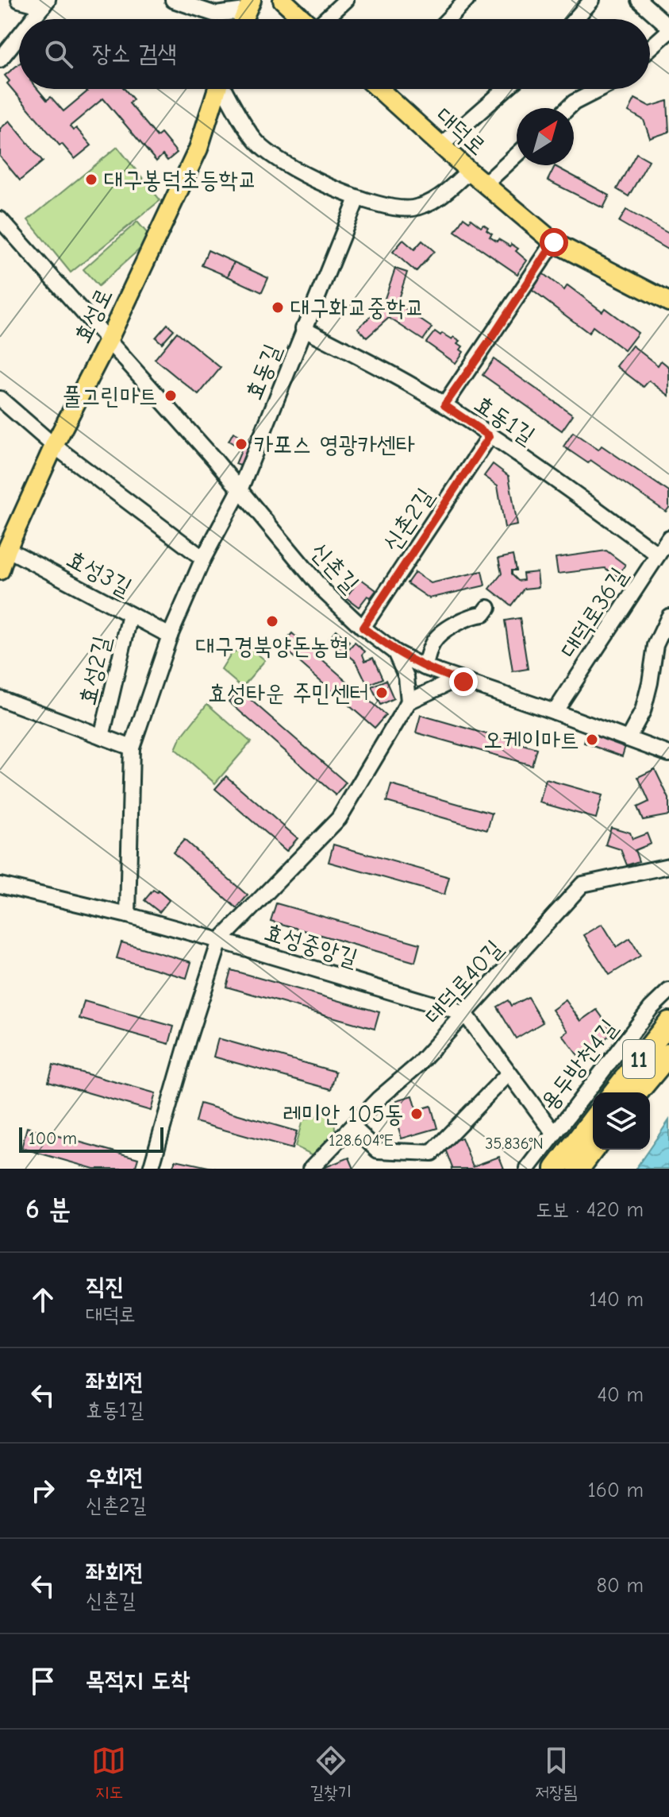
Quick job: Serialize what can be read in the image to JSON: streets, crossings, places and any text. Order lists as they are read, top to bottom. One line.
{"streets":{"highway":["11"],"main road":["대덕로","효성로"],"street":["효동길","효동1길","신촌2길","신촌길","효성3길","대덕로36길","효성2길","효성중앙길","대덕로40길","용두방천4길"]},"crossings":[["효성로","신촌길"],["효성로","효성3길"],["효동길","효동1길"],["효동길","신촌길"],["효동길","효성3길"],["효동길","효성2길"],["효동길","효성중앙길"],["효동1길","신촌2길"],["효동1길","대덕로36길"],["신촌2길","신촌길"],["신촌길","대덕로36길"],["효성3길","효성2길"],["효성중앙길","대덕로40길"]],"places":["대구봉덕초등학교","대구화교중학교","풀그린마트","카포스 영광카센타","대구경북양돈농협","효성타운 주민센터","오케이마트","레미안 105동"],"scale_bar":"100 m","north":"top right","page":{"search":"장소 검색","scale":"100 m","heading":["6 분","도보 · 420 m"],"list":[["직진","대덕로","140 m"],["좌회전","효동1길","40 m"],["우회전","신촌2길","160 m"],["좌회전","신촌길","80 m"],"목적지 도착"],"nav":["지도","길찾기","저장됨"]},"coordinates":["128.604°E","35.836°N"]}
